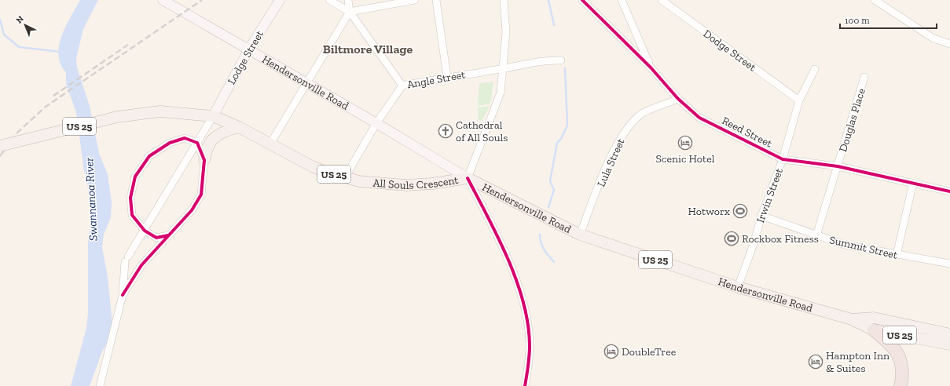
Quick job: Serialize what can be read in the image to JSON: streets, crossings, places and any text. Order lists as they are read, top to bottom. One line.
{"streets":{"main road":["Lodge Street","Hendersonville Road","US 25","All Souls Crescent"],"street":["Dodge Street","Angle Street","Douglas Place","Reed Street","Lula Street","Irwin Street","Summit Street"]},"crossings":[["Dodge Street","Irwin Street"],["Lodge Street","Hendersonville Road"],["Lodge Street","US 25"],["Lodge Street","All Souls Crescent"],["Angle Street","Hendersonville Road"],["Angle Street","All Souls Crescent"],["Hendersonville Road","Lula Street"],["Hendersonville Road","All Souls Crescent"],["Hendersonville Road","Irwin Street"],["Douglas Place","Reed Street"],["Douglas Place","Summit Street"],["US 25","All Souls Crescent"],["Reed Street","Lula Street"],["Reed Street","Irwin Street"],["Irwin Street","Summit Street"]],"districts":["Biltmore Village"],"water":["Swannanoa River"],"places":{"church":["Cathedral of All Souls"],"hotel":["Scenic Hotel","DoubleTree","Hampton Inn & Suites"],"sports":["Hotworx","Rockbox Fitness"]},"scale_bar":"100 m","north":"top left"}
